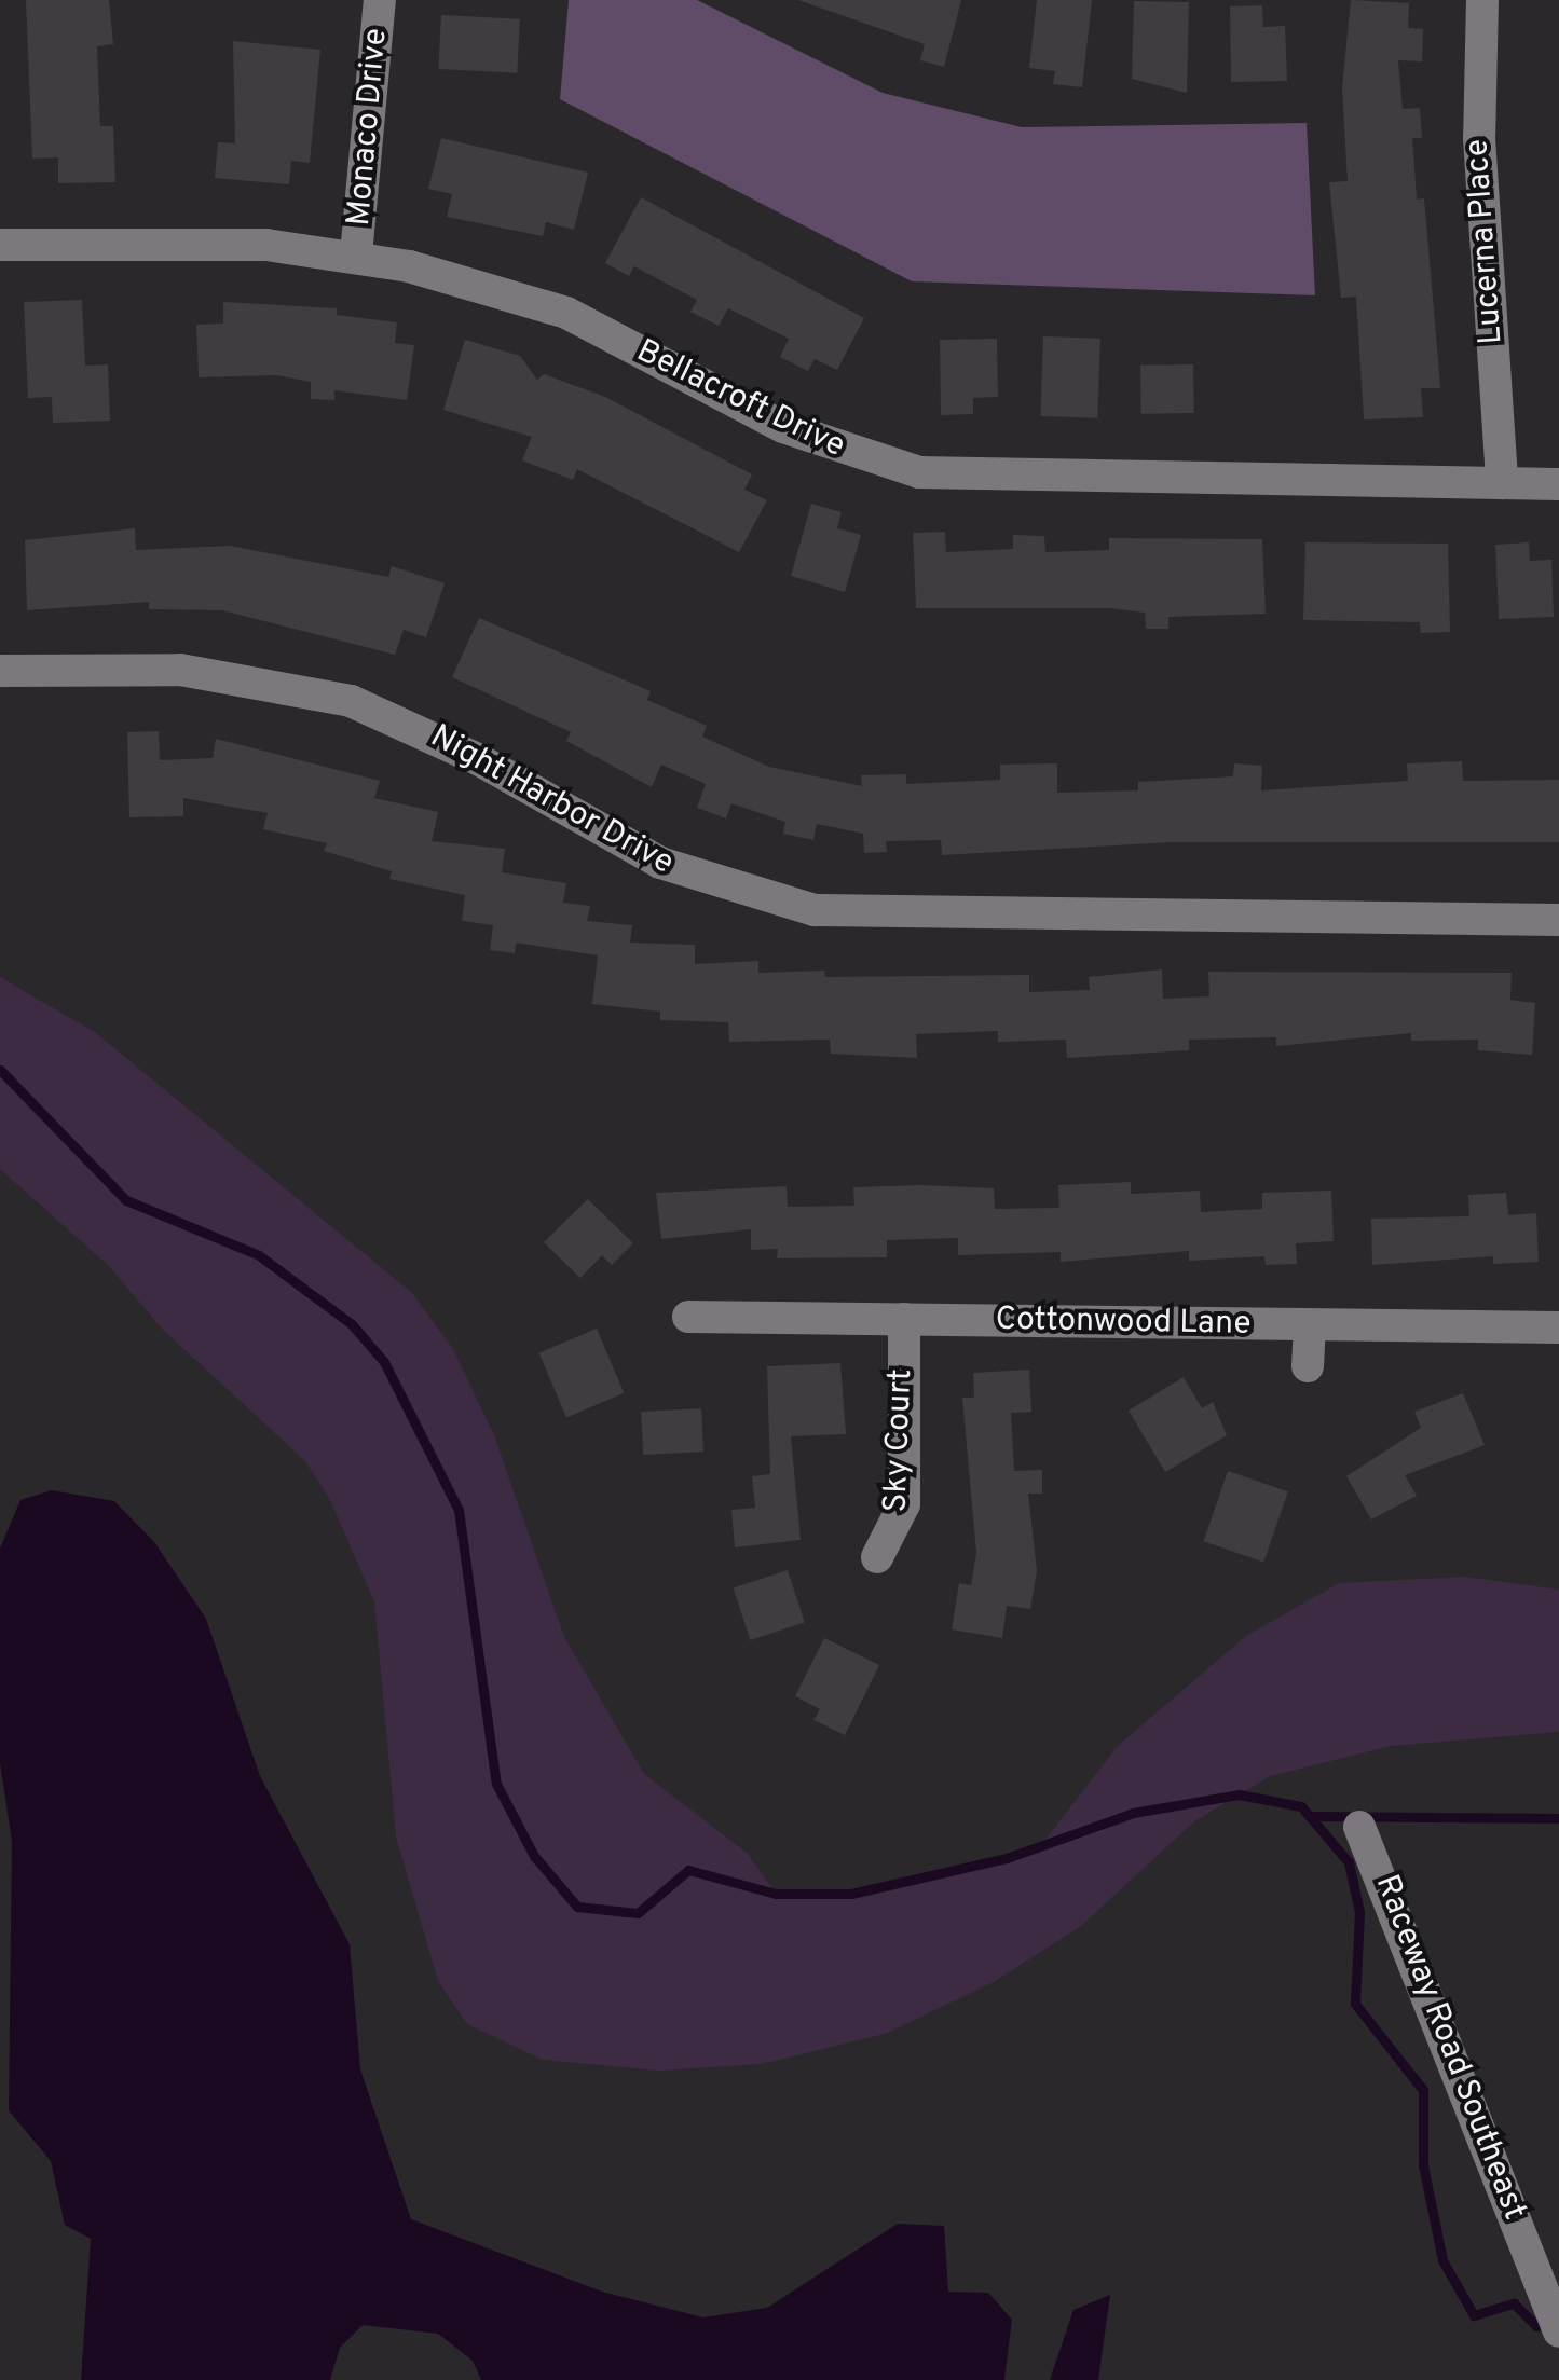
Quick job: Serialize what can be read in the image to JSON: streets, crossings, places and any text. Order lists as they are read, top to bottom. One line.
{"streets":{"street":["Monaco Drive","Lucerna Place","Bellacroft Drive","Night Harbor Drive","Cottonwood Lane","Sky Court","Raceway Road Southeast"]},"crossings":[["Monaco Drive","Bellacroft Drive"],["Lucerna Place","Bellacroft Drive"],["Cottonwood Lane","Sky Court"]]}
